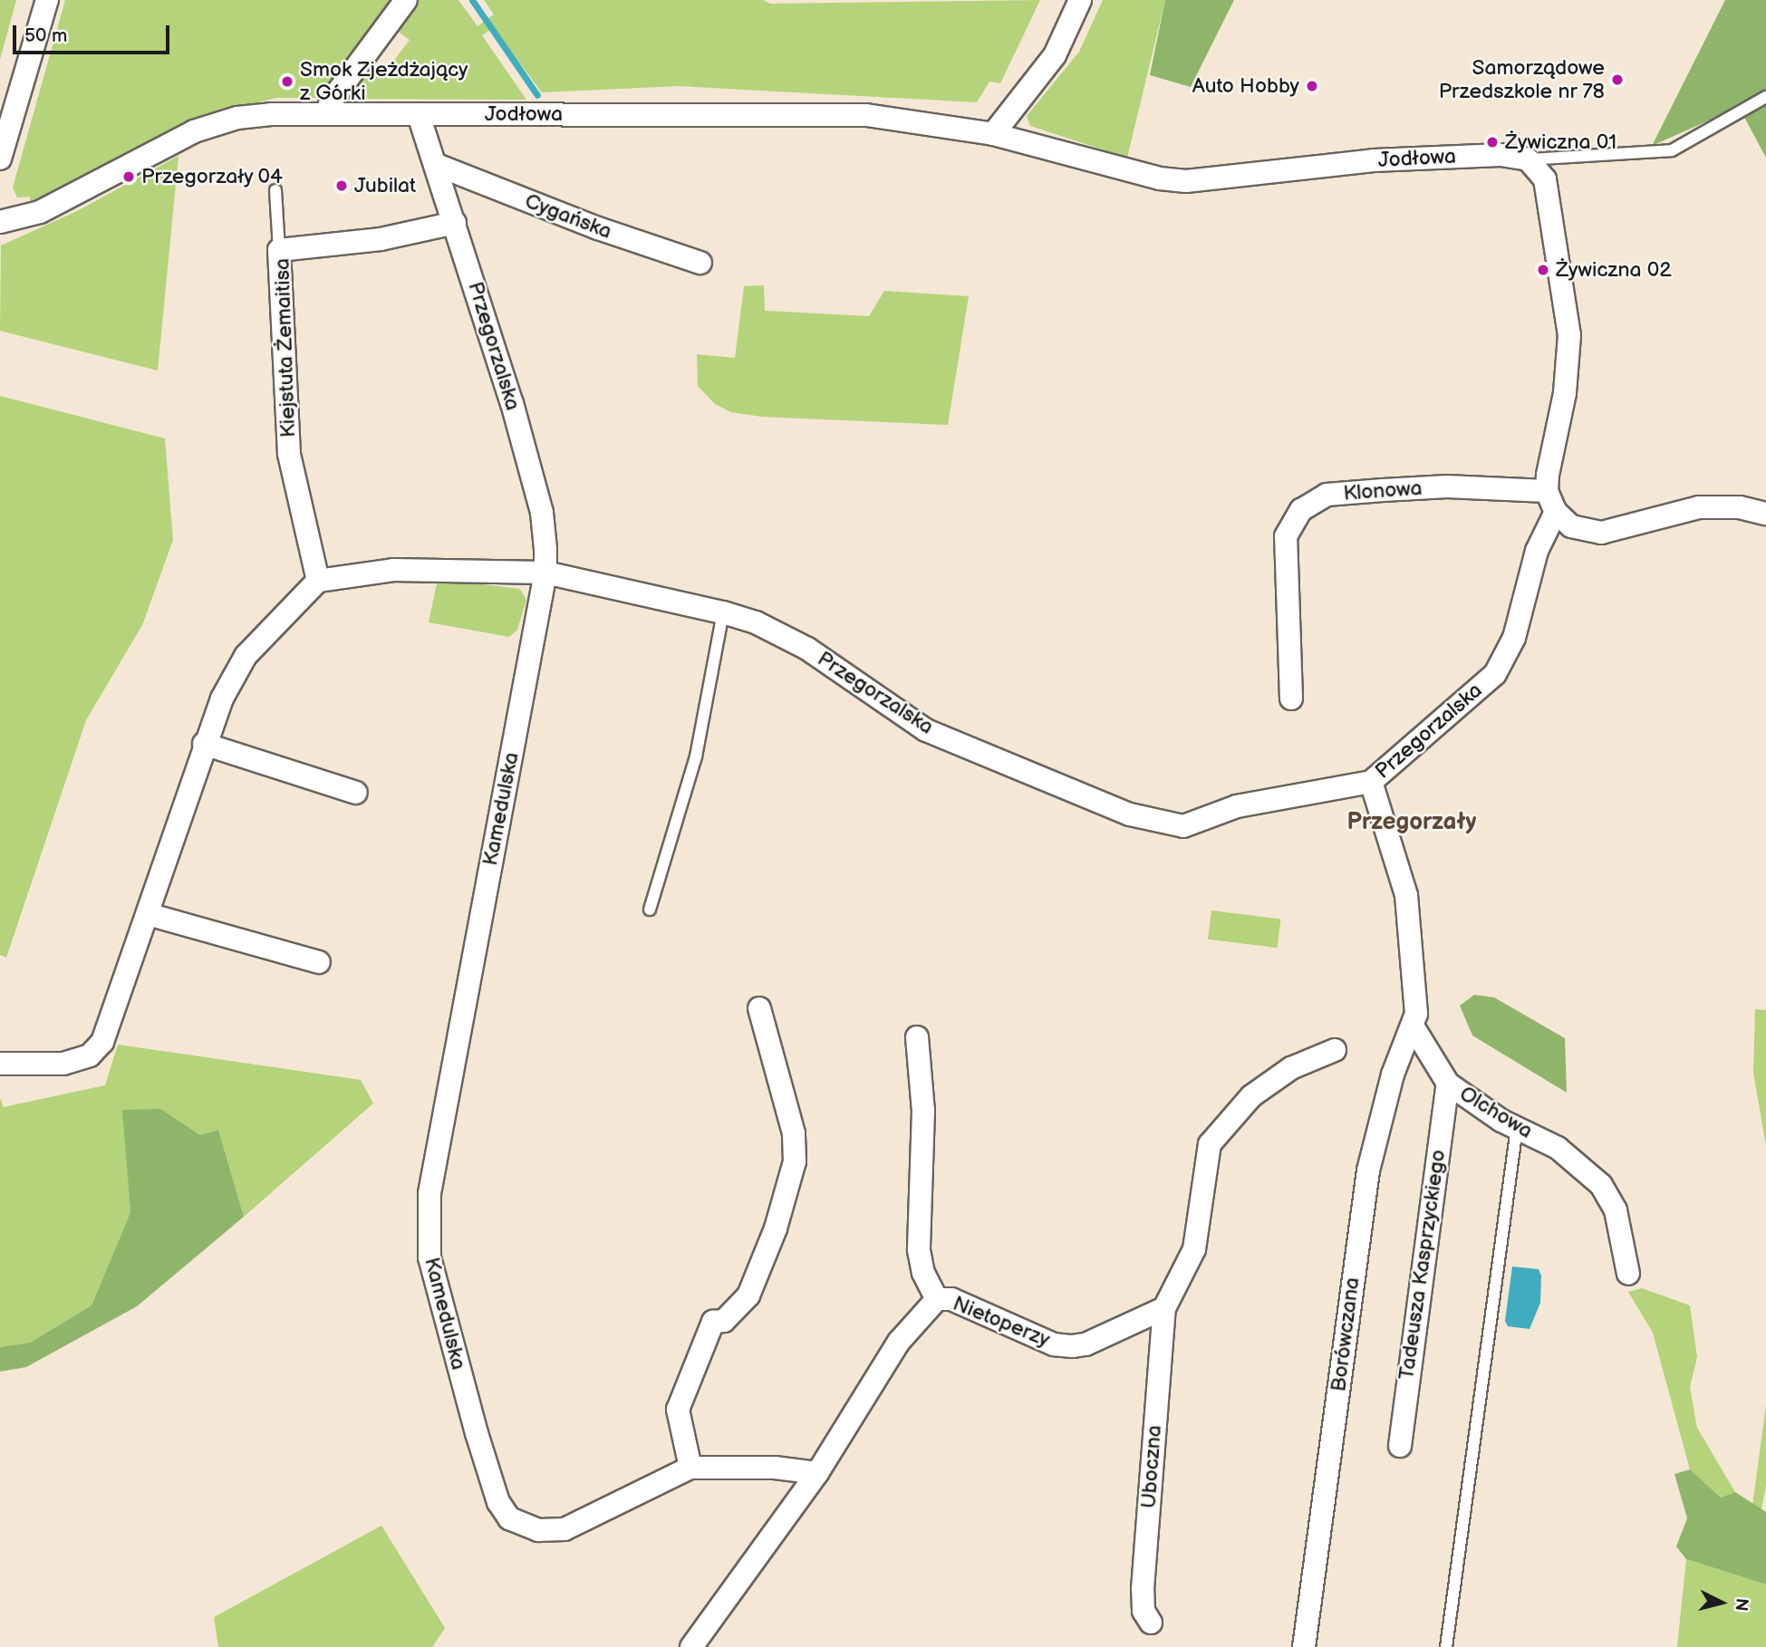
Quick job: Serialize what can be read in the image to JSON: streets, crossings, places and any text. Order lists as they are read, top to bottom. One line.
{"streets":{"street":["Jodłowa","Cygańska","Przegorzalska","Kiejstuta Żemaitisa","Klonowa","Kamedulska","Olchowa","Tadeusza Kasprzyckiego","Nietoperzy","Borówczana","Uboczna"]},"crossings":[["Jodłowa","Przegorzalska"],["Cygańska","Przegorzalska"],["Przegorzalska","Kiejstuta Żemaitisa"],["Przegorzalska","Kamedulska"],["Przegorzalska","Olchowa"],["Kamedulska","Nietoperzy"],["Olchowa","Tadeusza Kasprzyckiego"],["Olchowa","Borówczana"],["Nietoperzy","Uboczna"]],"districts":["Przegorzały"],"places":["Samorządowe Przedszkole nr 78","Smok Zjeżdżający z Górki","Auto Hobby","Żywiczna 01","Przegorzały 04","Jubilat","Żywiczna 02"],"scale_bar":"50 m","north":"right"}
